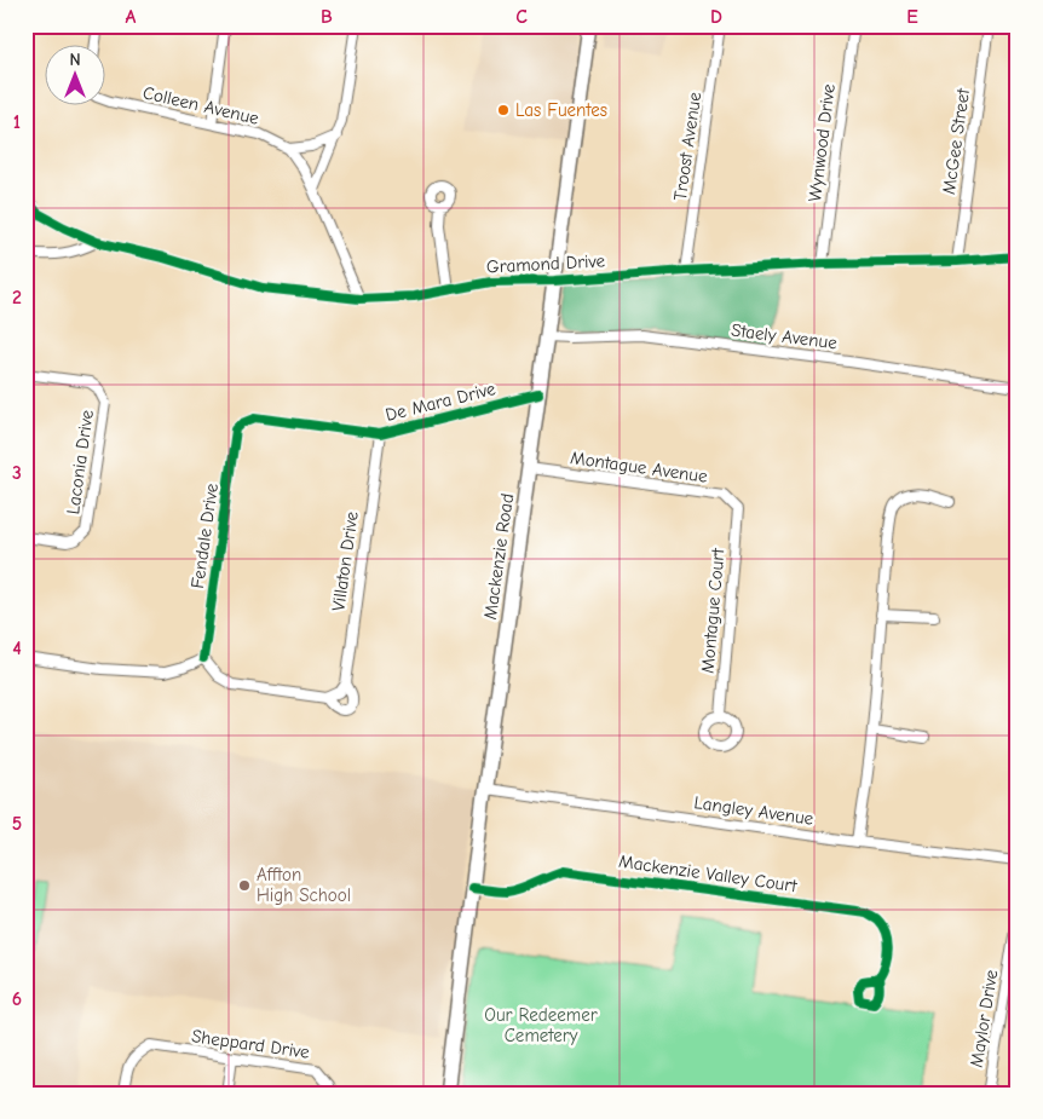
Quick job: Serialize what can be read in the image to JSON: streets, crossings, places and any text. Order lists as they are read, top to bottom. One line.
{"streets":{"main road":["Mackenzie Road"],"street":["Colleen Avenue","McGee Street","Wynwood Drive","Troost Avenue","Gramond Drive","Staely Avenue","De Mara Drive","Laconia Drive","Montague Avenue","Fendale Drive","Villaton Drive","Montague Court","Langley Avenue","Mackenzie Valley Court","Maylor Drive","Sheppard Drive"]},"crossings":[["McGee Street","Gramond Drive"],["Wynwood Drive","Gramond Drive"],["Troost Avenue","Gramond Drive"],["Gramond Drive","Mackenzie Road"],["Staely Avenue","Mackenzie Road"],["De Mara Drive","Fendale Drive"],["De Mara Drive","Mackenzie Road"],["De Mara Drive","Villaton Drive"],["Montague Avenue","Mackenzie Road"],["Montague Avenue","Montague Court"],["Mackenzie Road","Langley Avenue"],["Mackenzie Road","Mackenzie Valley Court"]],"parks":["Our Redeemer Cemetery"],"places":["Las Fuentes","Affton High School"],"north":"top","grid":{"columns":["A","B","C","D","E"],"rows":["1","2","3","4","5","6"]}}
